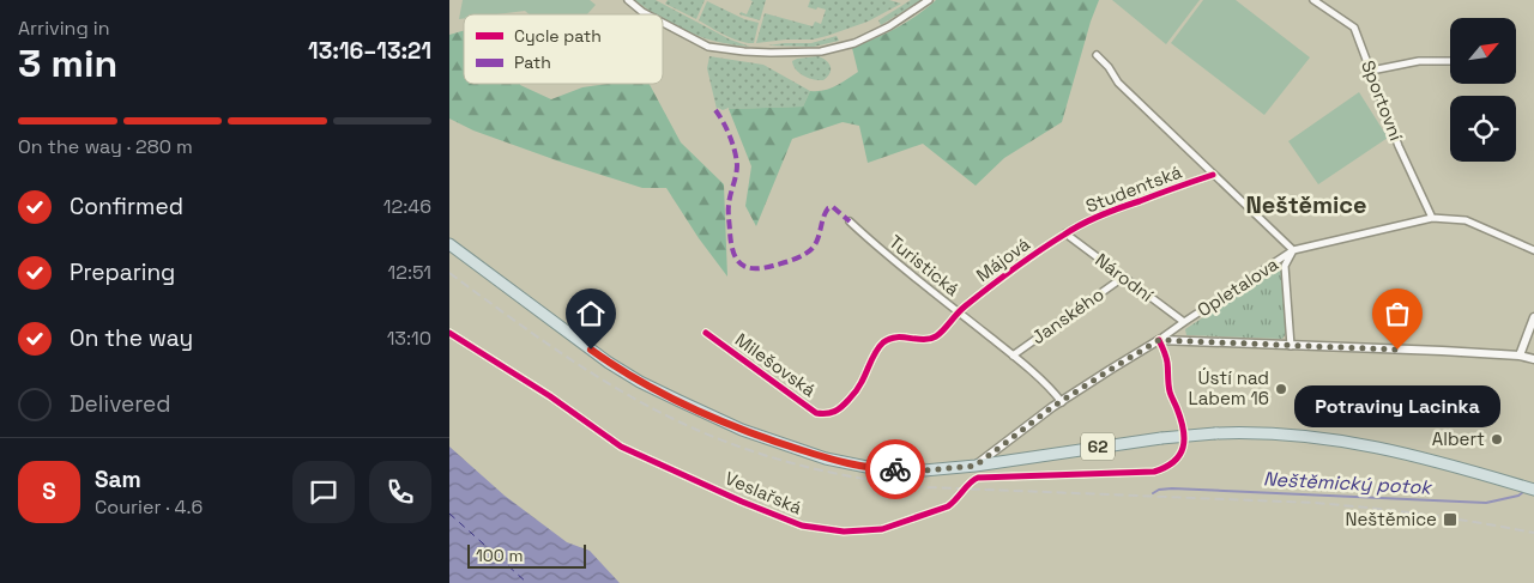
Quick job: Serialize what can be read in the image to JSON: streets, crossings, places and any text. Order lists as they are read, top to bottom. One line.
{"streets":{"main road":["62"],"street":["Sportovní","Studentská","Májová","Turistická","Národní","Opletalova","Janského","Milešovská","Veslařská"]},"crossings":[["Sportovní","Opletalova"],["Studentská","Májová"],["Studentská","Národní"],["Studentská","Opletalova"],["Májová","Turistická"],["Májová","Národní"],["Májová","Milešovská"],["Turistická","Opletalova"],["Turistická","Janského"],["Turistická","Milešovská"],["Národní","Opletalova"],["Národní","Janského"],["Opletalova","62"],["Opletalova","Veslařská"]],"districts":["Neštěmice"],"water":["Neštěmický potok"],"places":{"other":["Potraviny Lacinka","Ústí nad Labem 16","Albert"],"transit":["Neštěmice"]},"legend":["Cycle path","Path"],"scale_bar":"100 m","north":"top right","page":{"heading":["3 min","Arriving in","13:16–13:21"],"panel":["Sam","Courier · 4.6"],"bar":"On the way · 280 m","list":[["Confirmed","12:46"],["Preparing","12:51"],["On the way","13:10"],"Delivered"],"bubble":"Potraviny Lacinka","round":"S","scale":"100 m"}}
